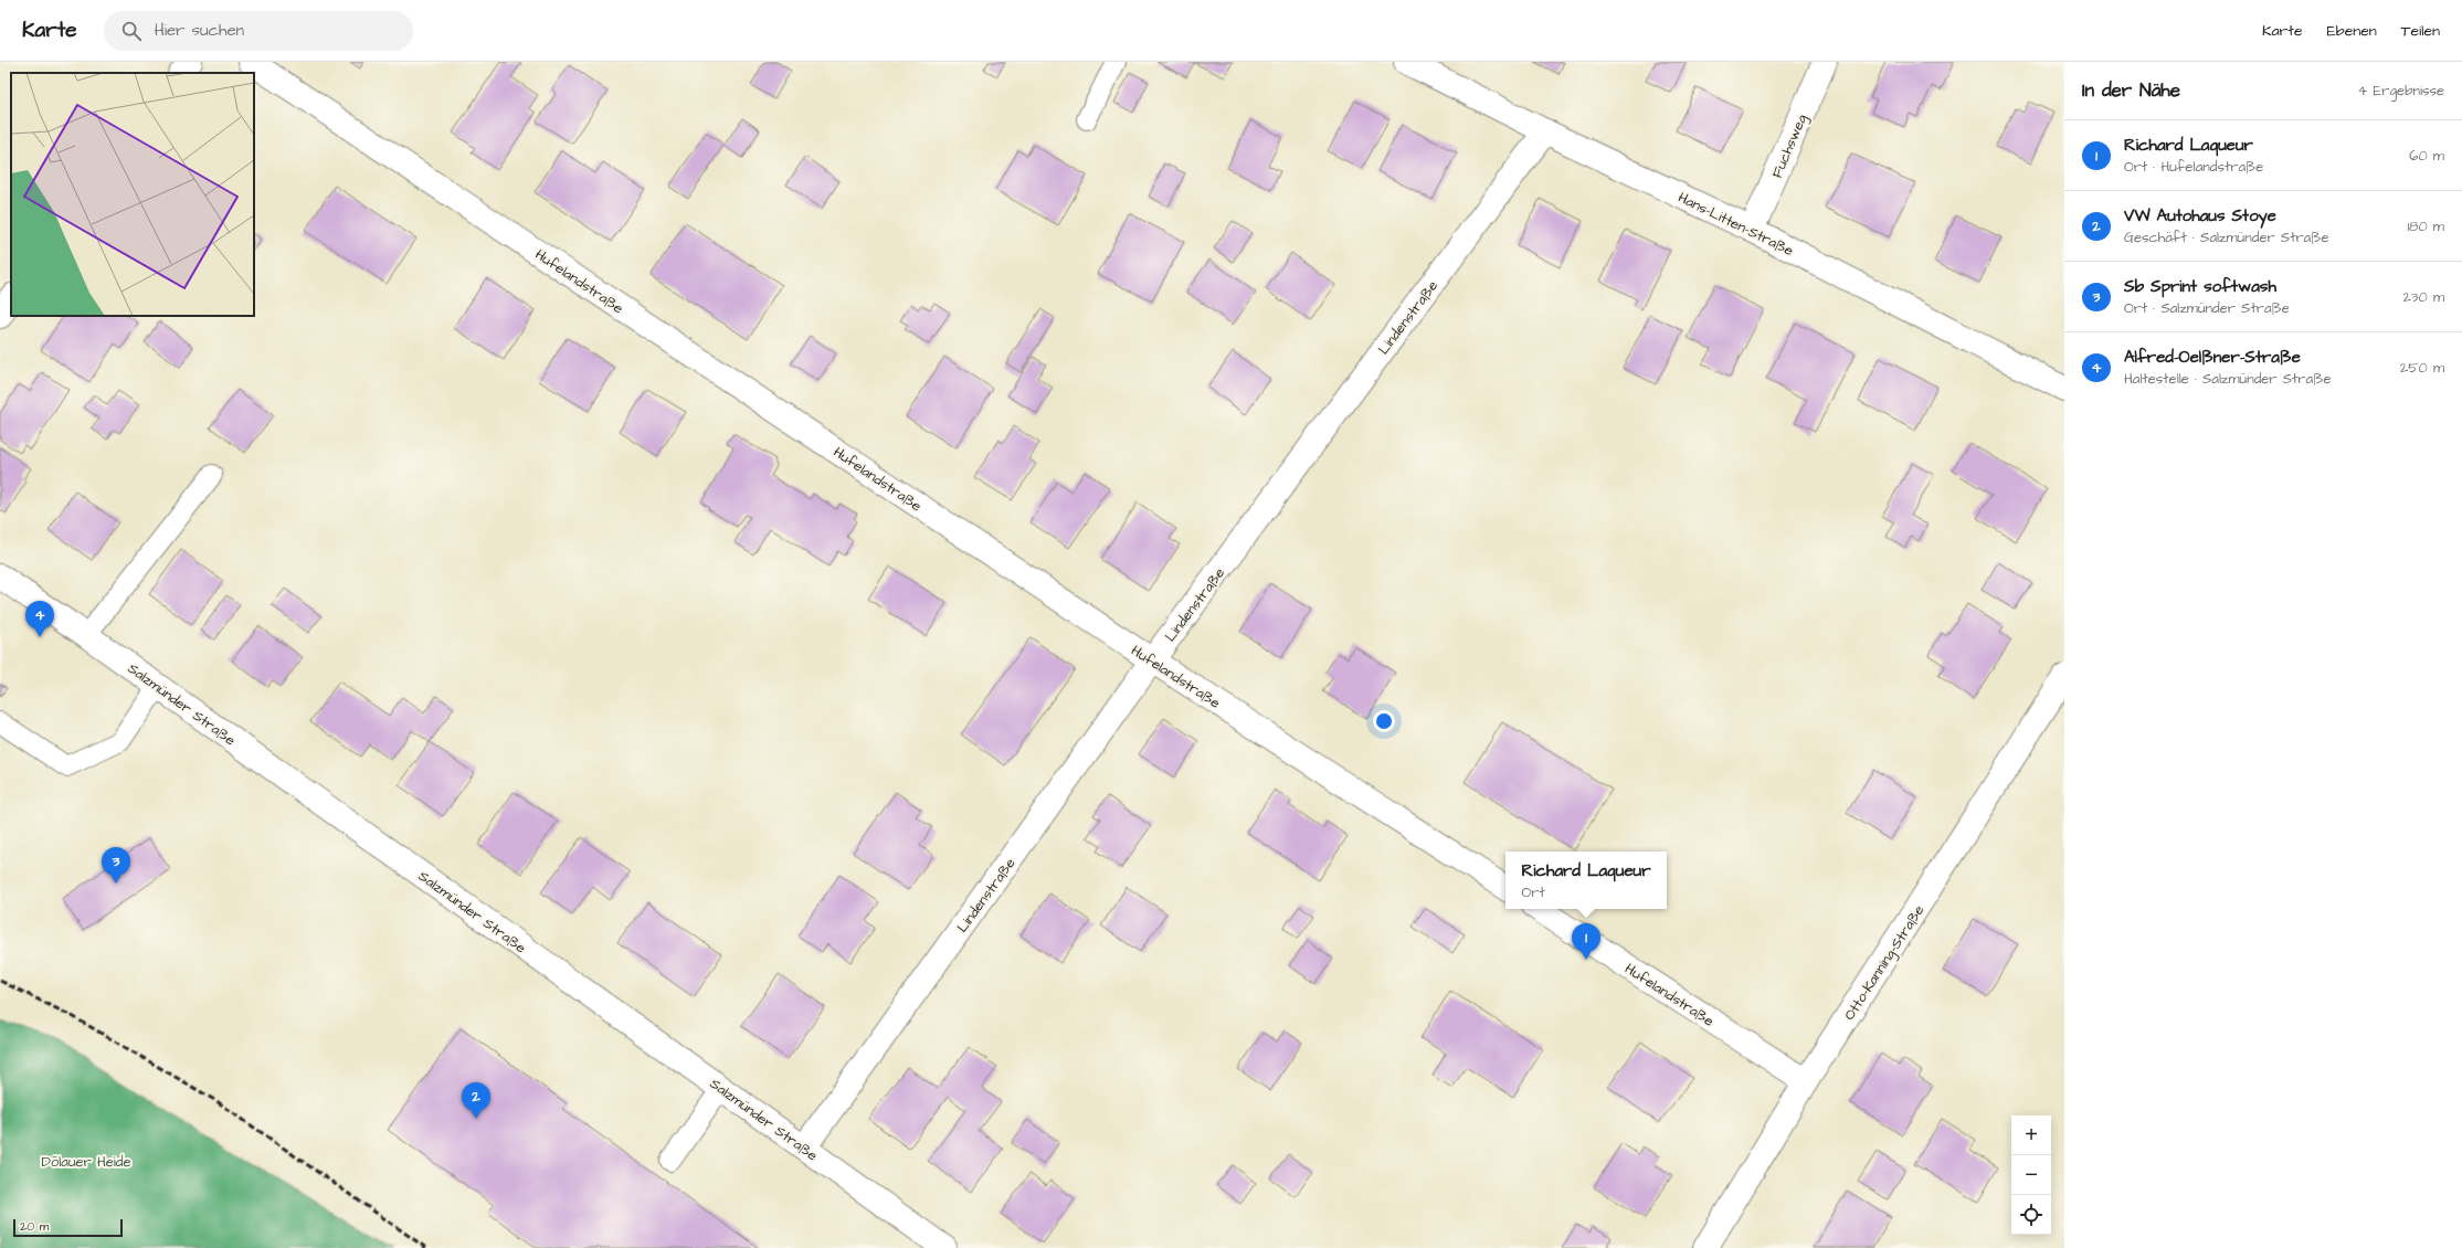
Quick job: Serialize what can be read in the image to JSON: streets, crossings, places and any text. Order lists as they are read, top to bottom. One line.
{"streets":{"street":["Fuchsweg","Hans-Litten-Straße","Hufelandstraße","Lindenstraße","Salzmünder Straße","Otto-Kanning-Straße"]},"crossings":[["Fuchsweg","Hans-Litten-Straße"],["Hans-Litten-Straße","Lindenstraße"],["Hufelandstraße","Lindenstraße"],["Hufelandstraße","Otto-Kanning-Straße"],["Lindenstraße","Salzmünder Straße"]],"parks":["Dölauer Heide"],"scale_bar":"20 m","page":{"header":"Karte","search":"Hier suchen","nav":["Karte","Ebenen","Teilen"],"heading":["In der Nähe","4 Ergebnisse"],"list":[{"mark":"1","name":"Richard Laqueur","note":"Ort · Hufelandstraße","value":"60 m"},{"mark":"2","name":"VW Autohaus Stoye","note":"Geschäft · Salzmünder Straße","value":"180 m"},{"mark":"3","name":"Sb Sprint softwash","note":"Ort · Salzmünder Straße","value":"230 m"},{"mark":"4","name":"Alfred-Oelßner-Straße","note":"Haltestelle · Salzmünder Straße","value":"250 m"}],"pins":["4","3","1","2"],"popup":["Richard Laqueur","Ort"],"map_buttons":["+","−"],"scale":"20 m"}}
